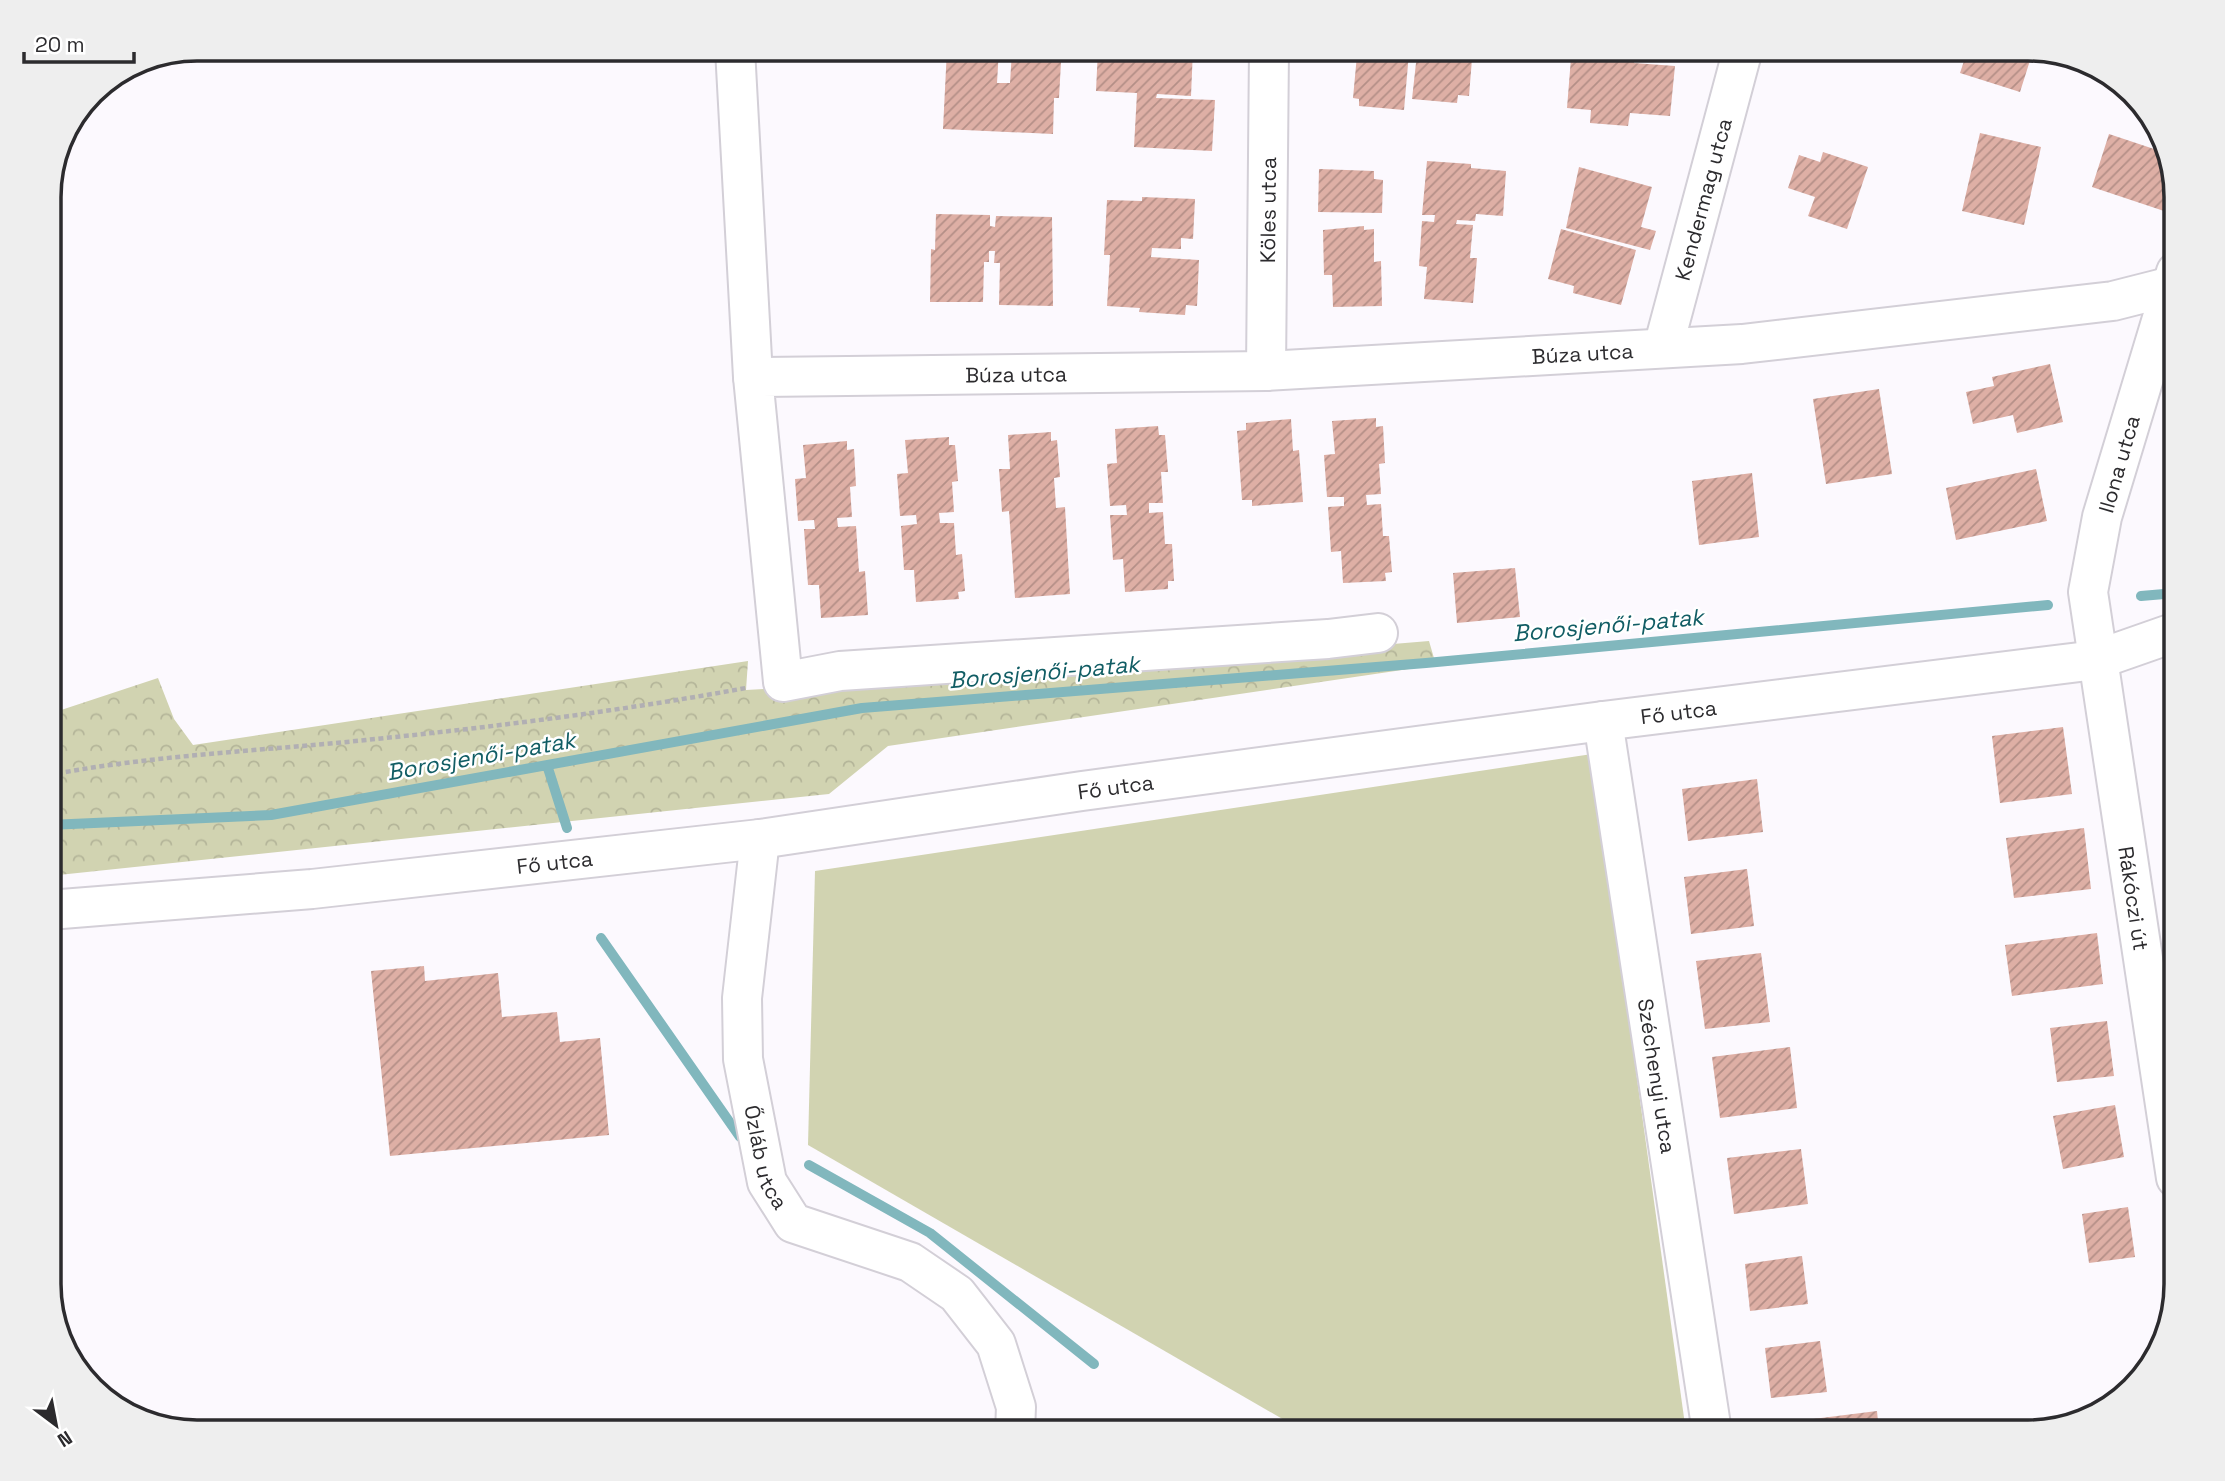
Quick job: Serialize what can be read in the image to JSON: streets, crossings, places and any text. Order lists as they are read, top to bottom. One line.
{"streets":{"street":["Kendermag utca","Köles utca","Búza utca","Ilona utca","Fő utca","Rákóczi út","Széchenyi utca","Őzláb utca"]},"crossings":[["Kendermag utca","Búza utca"],["Köles utca","Búza utca"],["Ilona utca","Fő utca"],["Ilona utca","Rákóczi út"],["Fő utca","Rákóczi út"],["Fő utca","Széchenyi utca"],["Fő utca","Őzláb utca"]],"water":["Borosjenői-patak"],"scale_bar":"20 m","north":"bottom right"}
